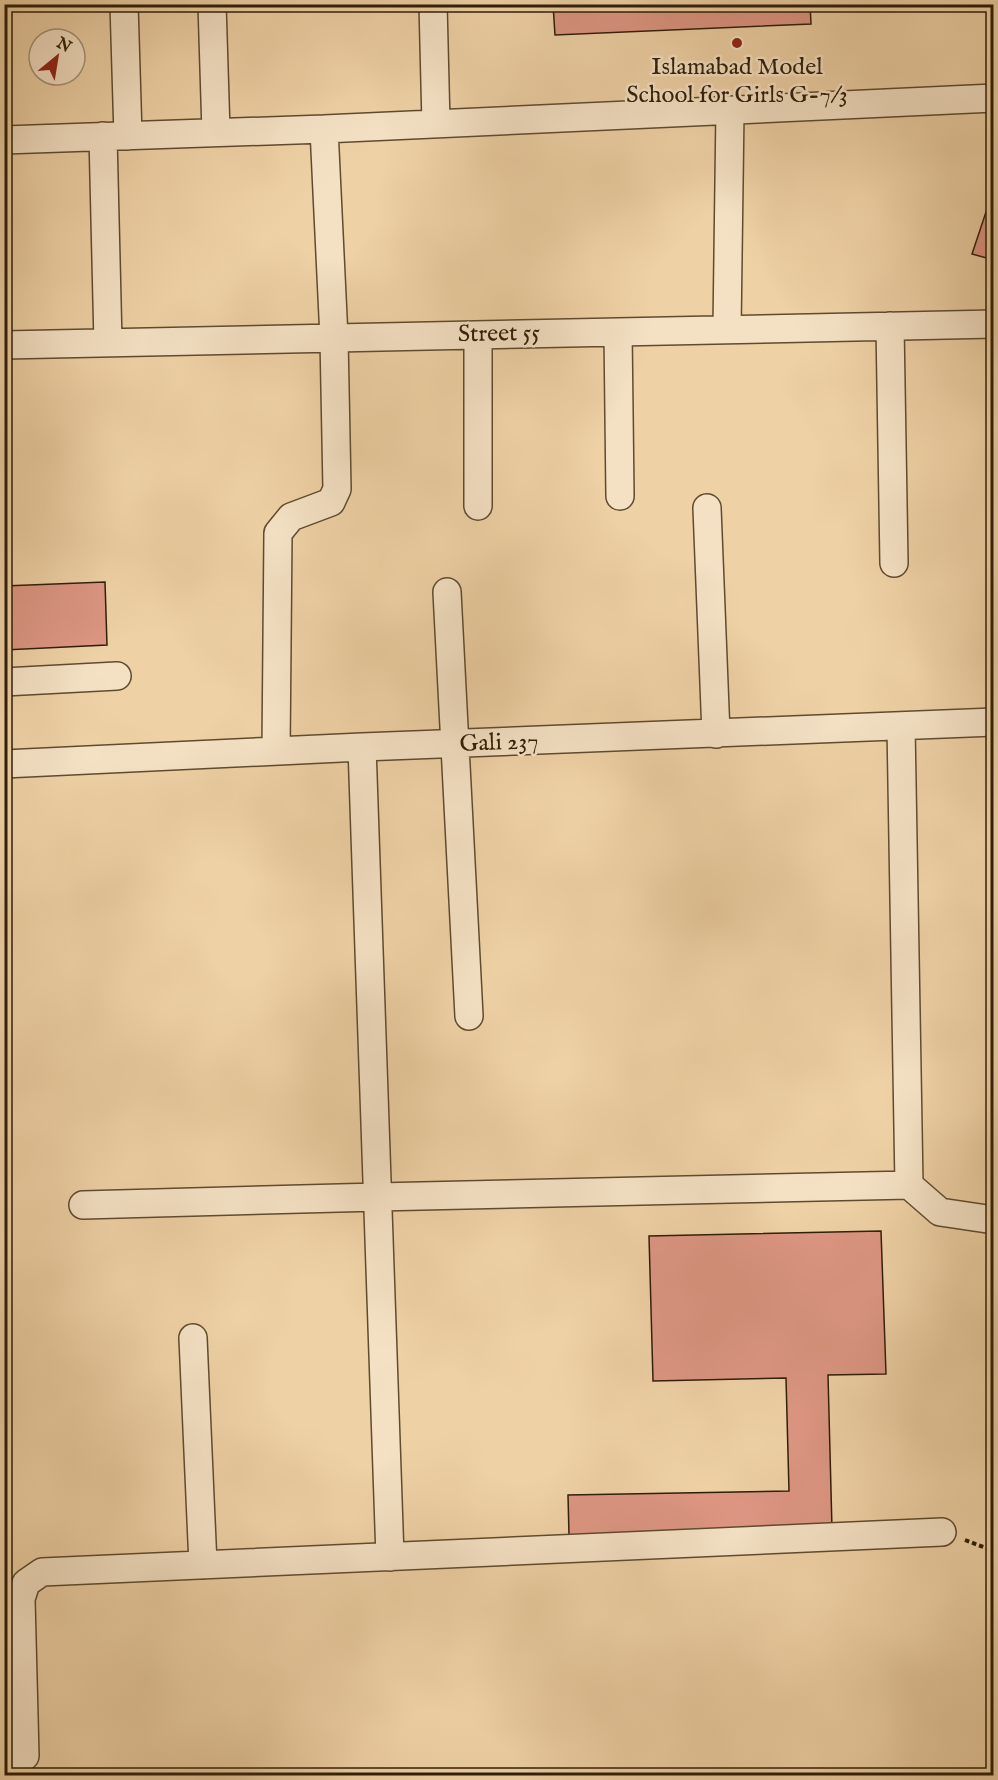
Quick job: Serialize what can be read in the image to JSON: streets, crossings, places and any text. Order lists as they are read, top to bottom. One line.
{"streets":{"street":["Street 55","Gali 237"]},"places":["Islamabad Model School for Girls G-7/3"],"north":"top right"}
